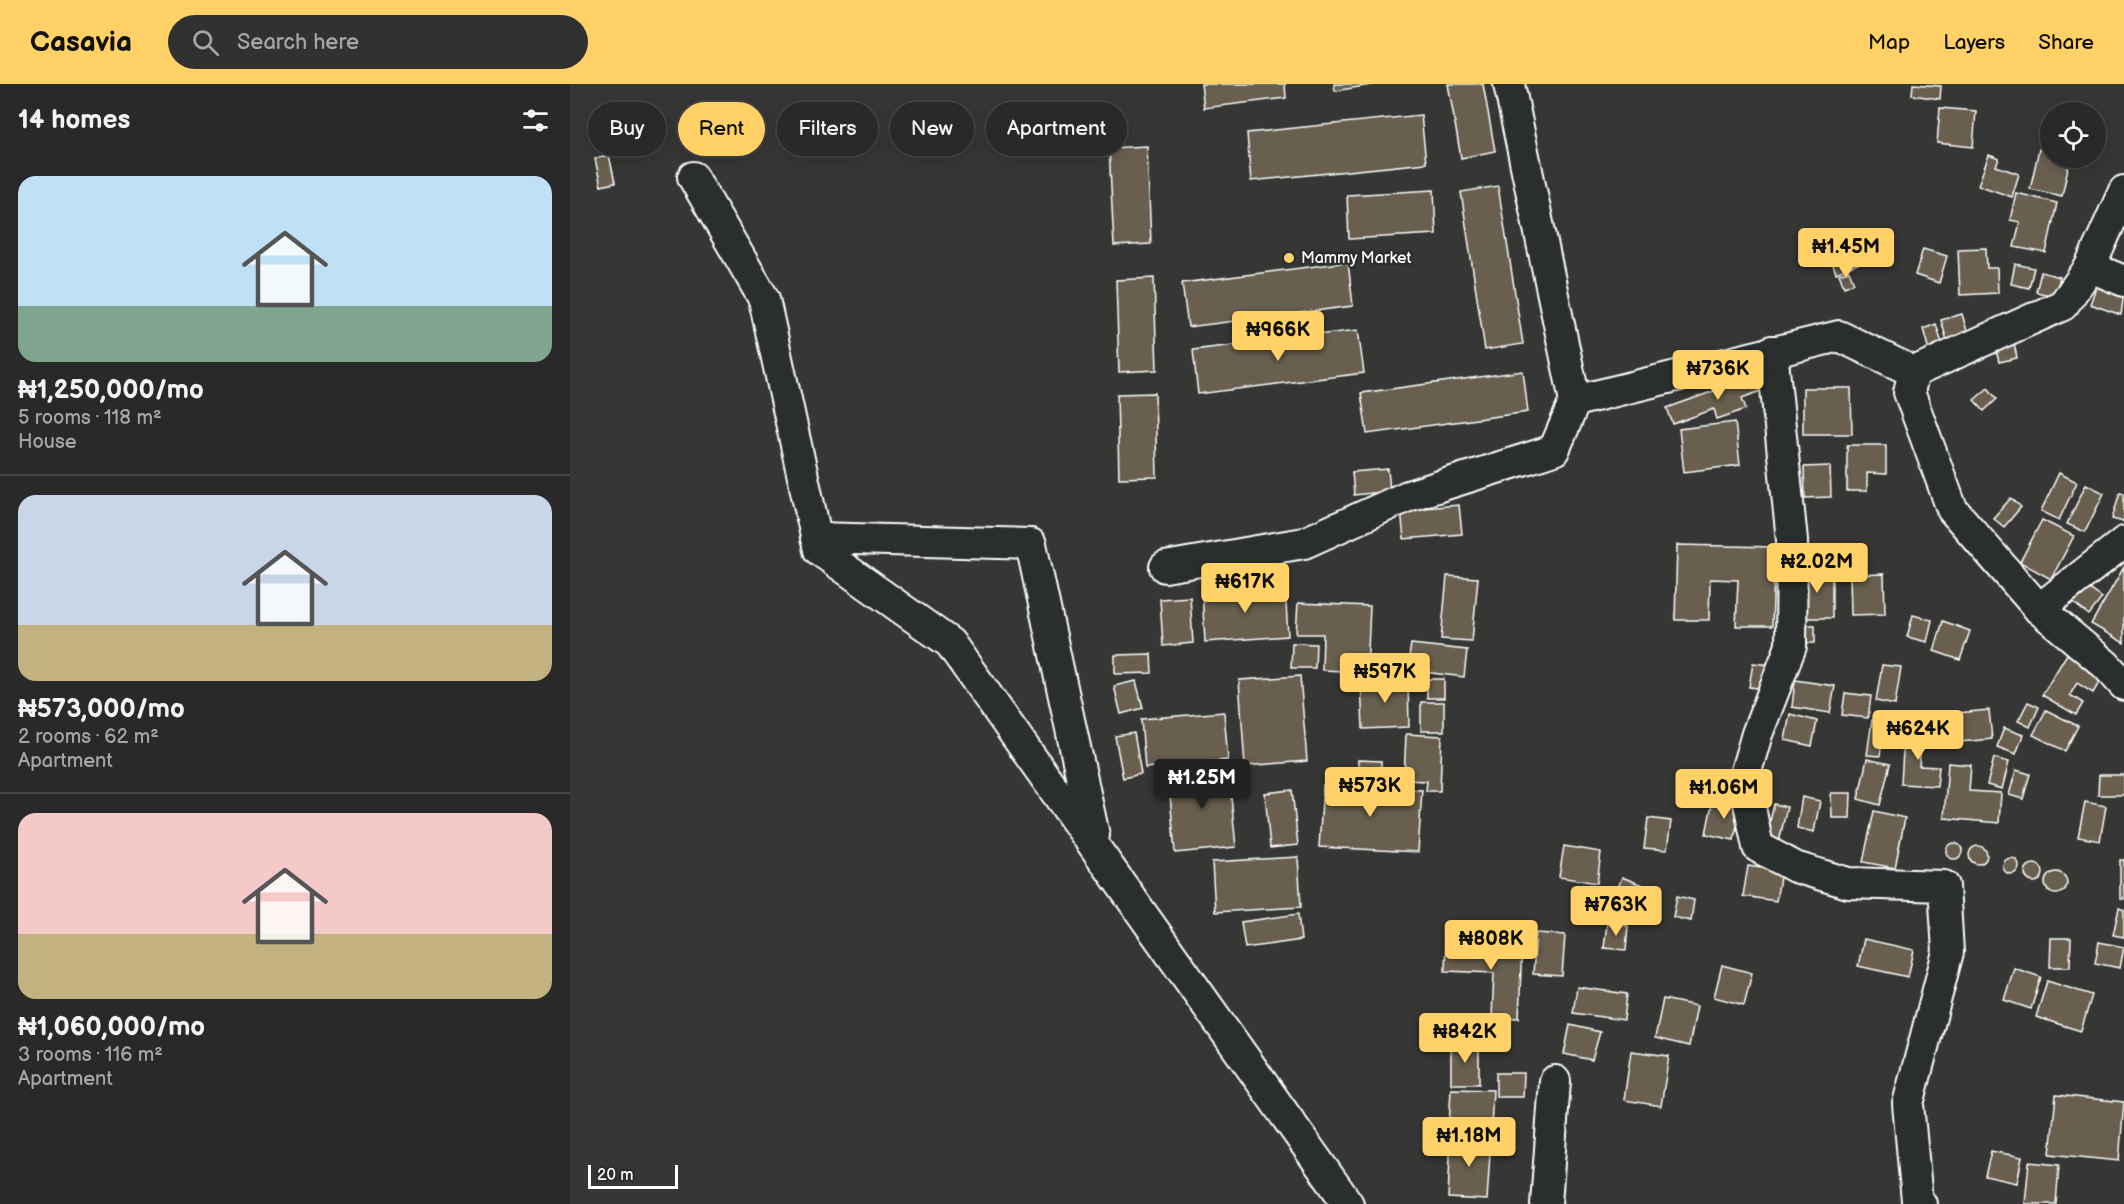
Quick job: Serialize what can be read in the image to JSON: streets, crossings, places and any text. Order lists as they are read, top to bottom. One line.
{"places":["Mammy Market"],"scale_bar":"20 m","page":{"header":"Casavia","search":"Search here","nav":["Map","Layers","Share"],"heading":"14 homes","chip":["Buy","Rent","Filters","New","Apartment"],"list":[{"name":"₦1,250,000/mo","note":"5 rooms · 118 m² · House"},{"name":"₦573,000/mo","note":"2 rooms · 62 m² · Apartment"},{"name":"₦1,060,000/mo","note":"3 rooms · 116 m² · Apartment"}],"price":["₦1.45M","₦966K","₦736K","₦2.02M","₦617K","₦597K","₦624K","₦1.25M","₦573K","₦1.06M","₦763K","₦808K","₦842K","₦1.18M"],"scale":"20 m"}}
